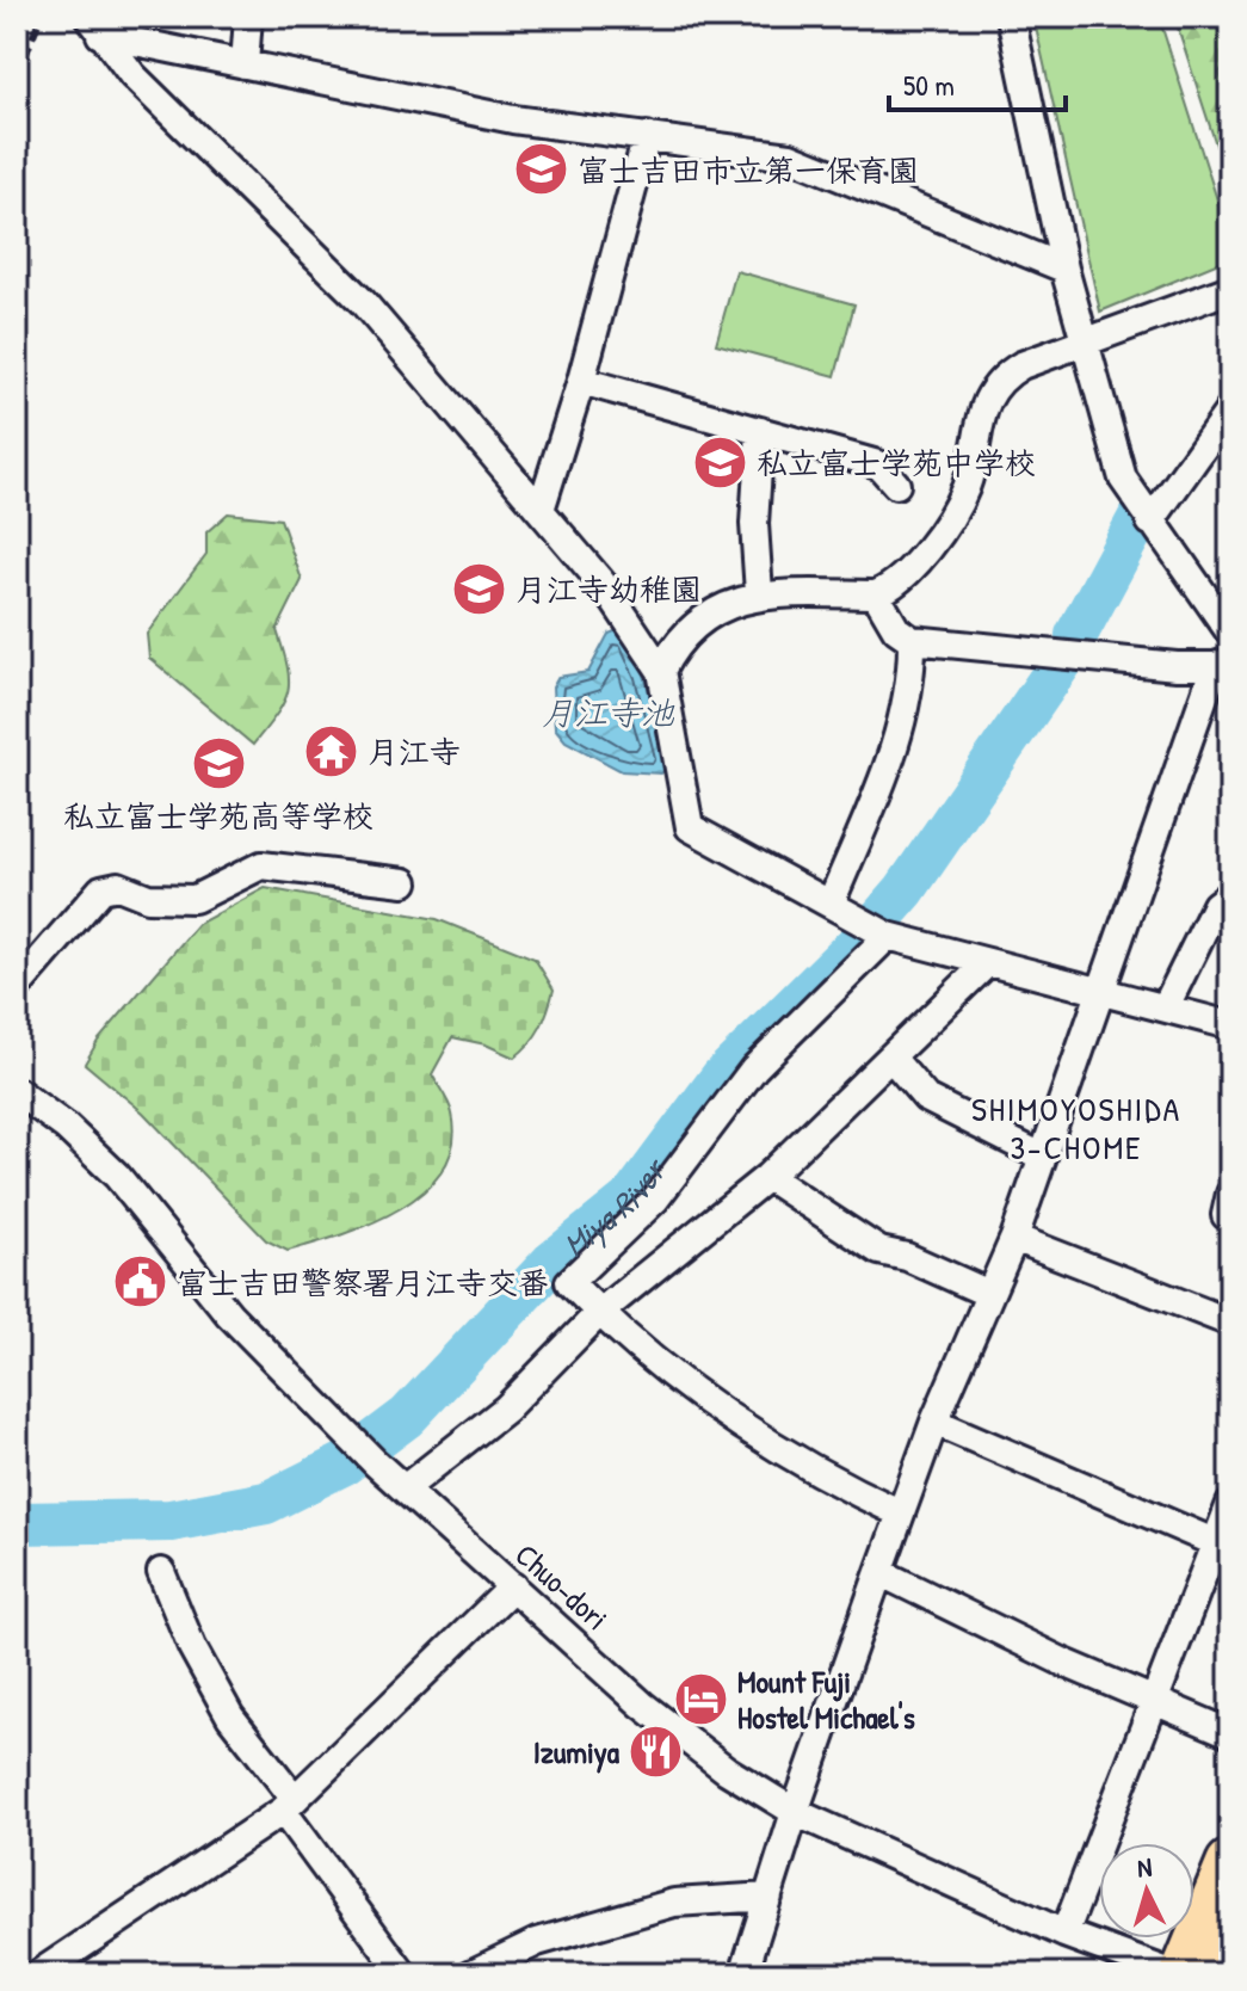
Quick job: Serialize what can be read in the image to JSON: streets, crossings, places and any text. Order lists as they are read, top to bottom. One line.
{"streets":{"street":["Chuo-dori"]},"districts":["SHIMOYOSHIDA 3-CHOME"],"water":["月江寺池","Miya River"],"places":{"school or university":["富士吉田市立第一保育園","私立富士学苑中学校","月江寺幼稚園","私立富士学苑高等学校"],"temple":["月江寺"],"public building":["富士吉田警察署月江寺交番"],"hotel":["Mount Fuji Hostel Michael's"],"restaurant":["Izumiya"]},"scale_bar":"50 m","north":"top"}
